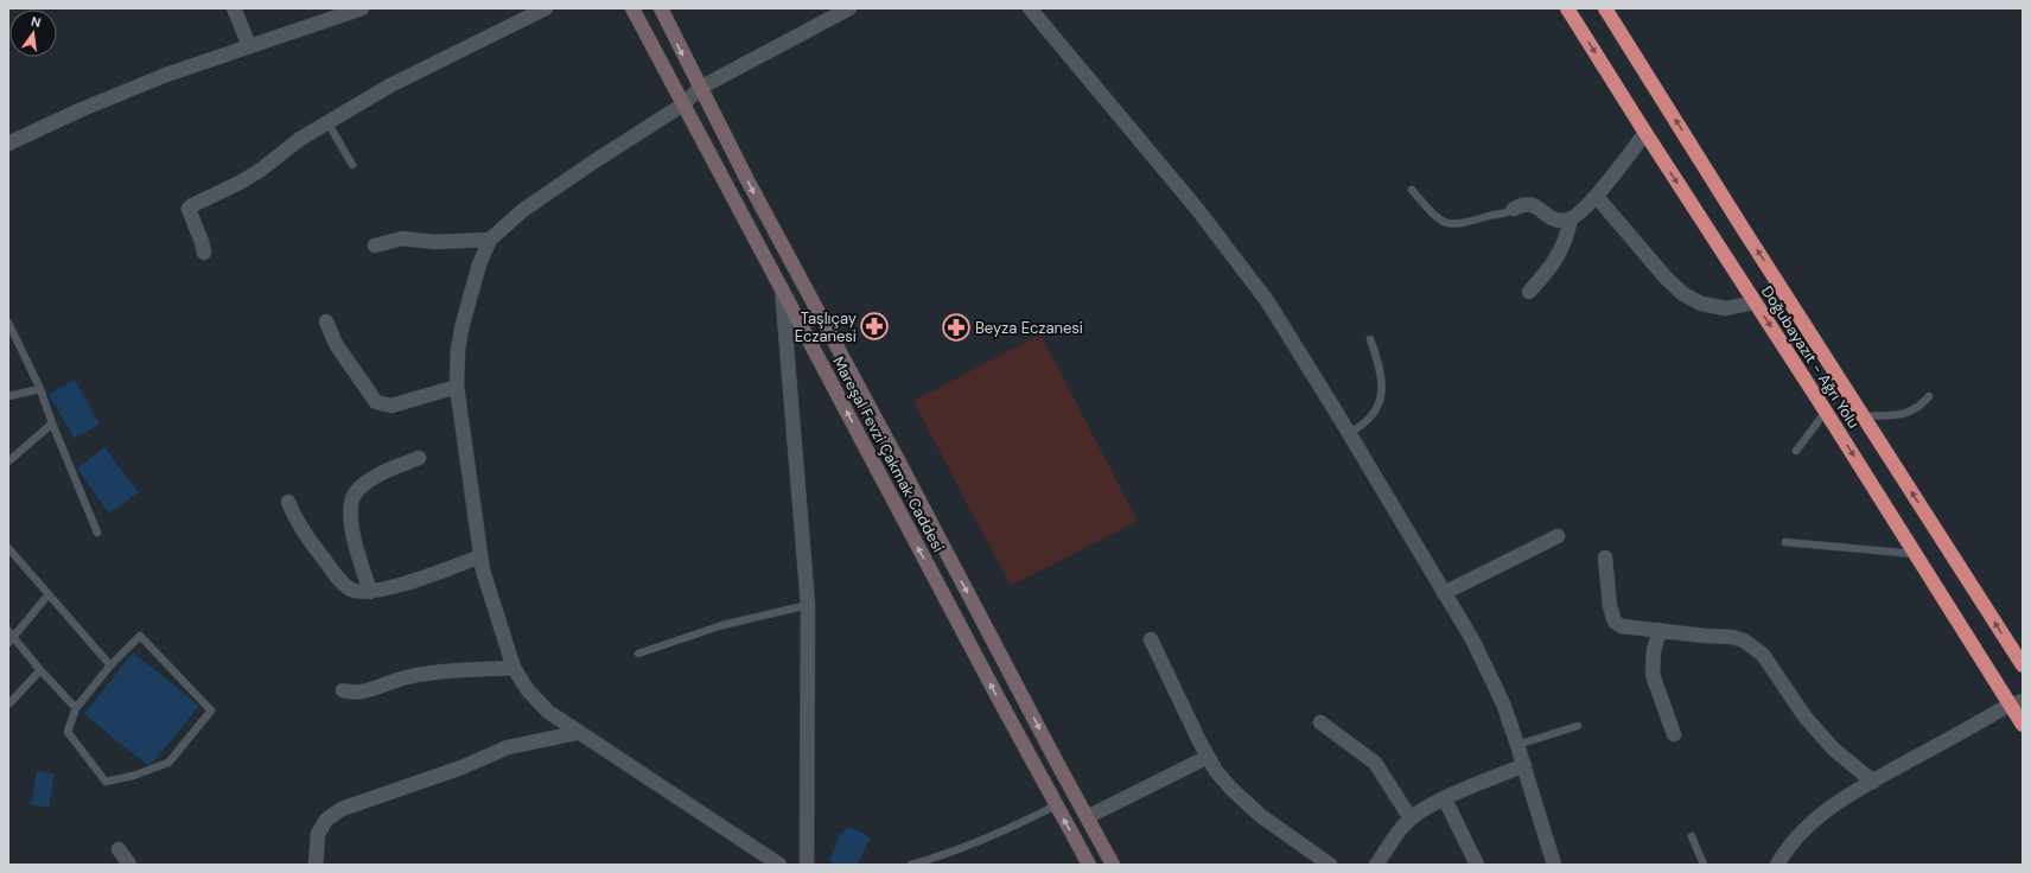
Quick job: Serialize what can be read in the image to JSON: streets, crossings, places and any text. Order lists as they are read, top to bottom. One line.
{"streets":{"highway":["Doğubayazıt - Ağrı Yolu"],"street":["Mareşal Fevzi Çakmak Caddesi"]},"places":{"pharmacy":["Taşlıçay Eczanesi","Beyza Eczanesi"]},"north":"top"}
